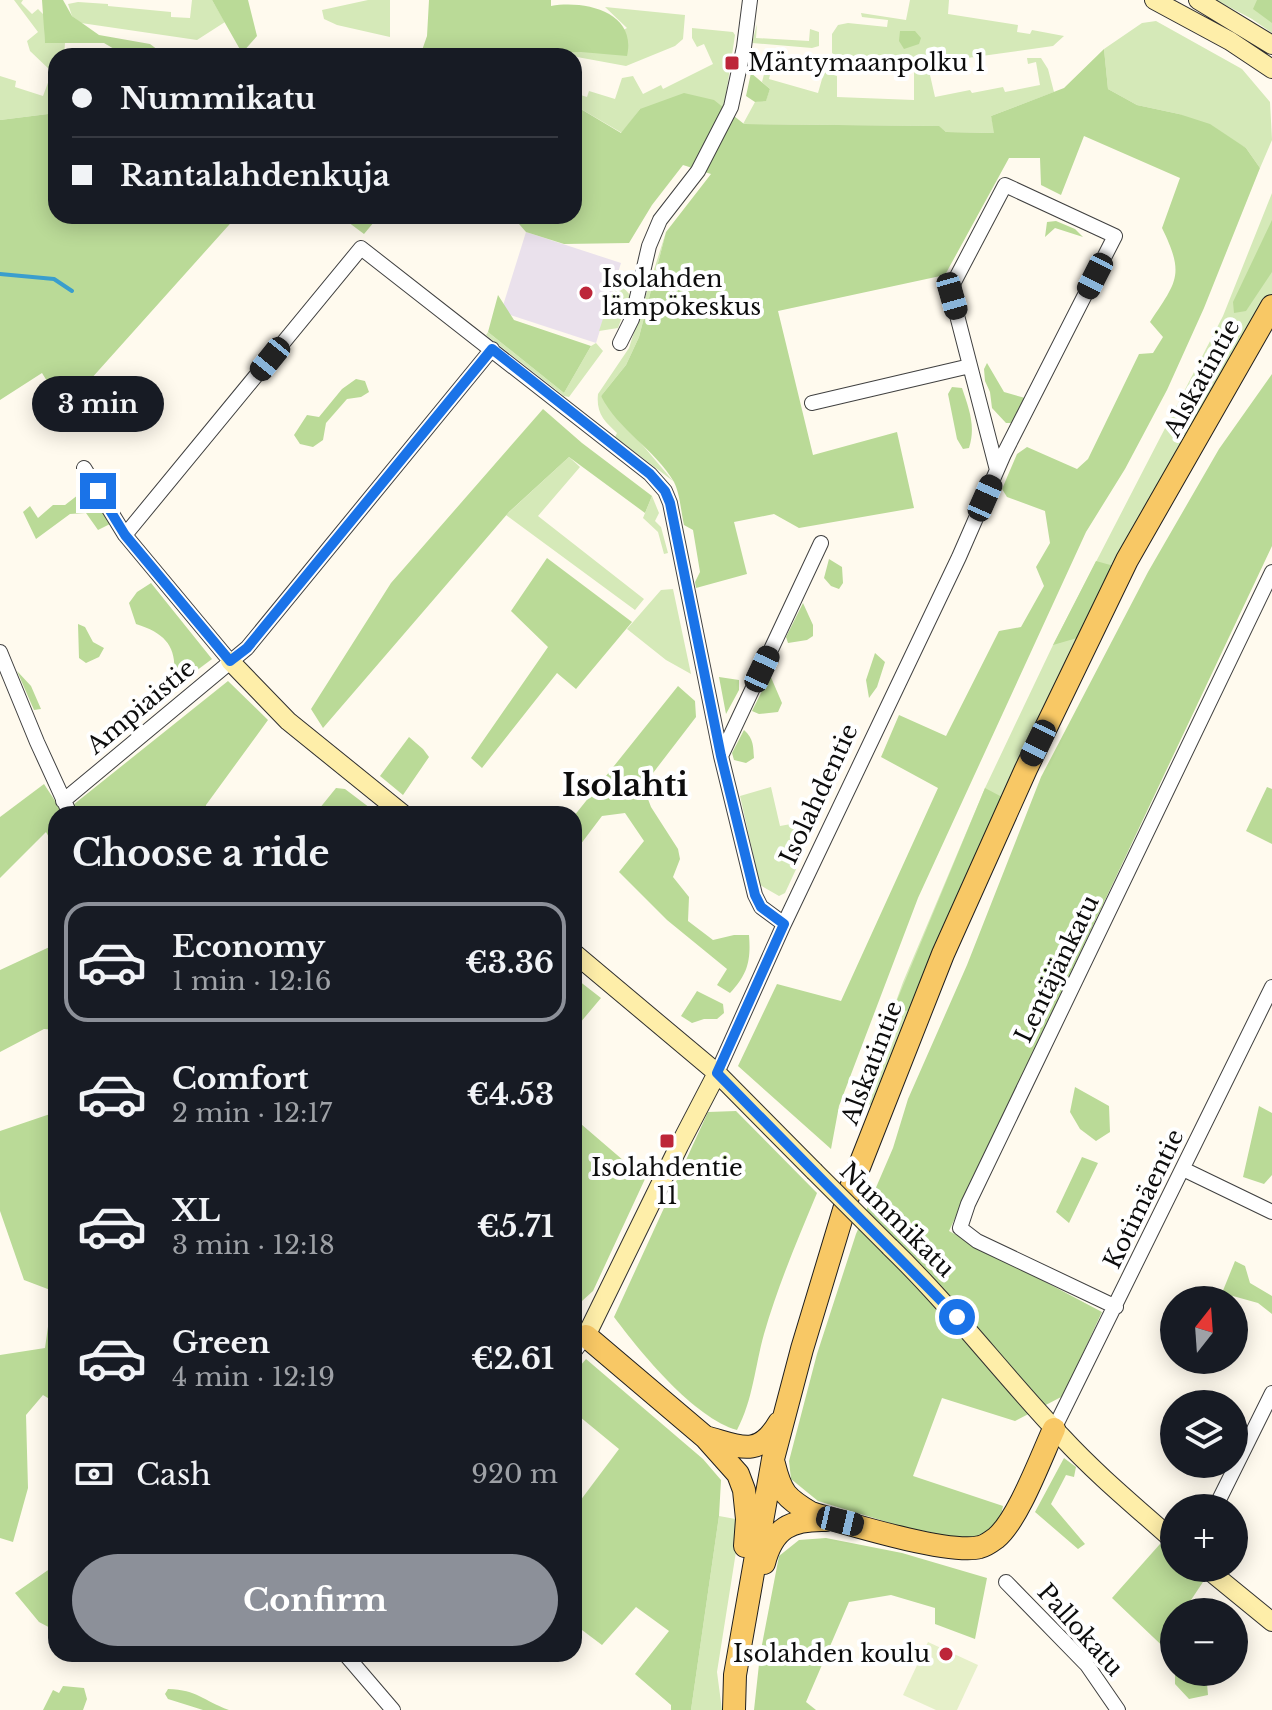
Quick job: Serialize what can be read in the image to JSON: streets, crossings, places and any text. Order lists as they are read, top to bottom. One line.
{"streets":{"main road":["Alskatintie"],"street":["Ampiaistie","Isolahdentie","Lentäjänkatu","Kotimäentie","Nummikatu","Pallokatu"]},"crossings":[["Isolahdentie","Nummikatu"],["Lentäjänkatu","Kotimäentie"],["Kotimäentie","Nummikatu"]],"districts":["Isolahti"],"places":{"transit":["Mäntymaanpolku 1","Isolahdentie 11"],"other":["Isolahden lämpökeskus","Isolahden koulu"]},"north":"top","page":{"banner":["Nummikatu","Rantalahdenkuja"],"bubble":"3 min","heading":"Choose a ride","list":[{"name":"Economy","note":"1 min · 12:16","value":"€3.36"},{"name":"Comfort","note":"2 min · 12:17","value":"€4.53"},{"name":"XL","note":"3 min · 12:18","value":"€5.71"},{"name":"Green","note":"4 min · 12:19","value":"€2.61"}],"map_buttons":["+","−"],"pay":["Cash","920 m"],"buttons":"Confirm"}}
